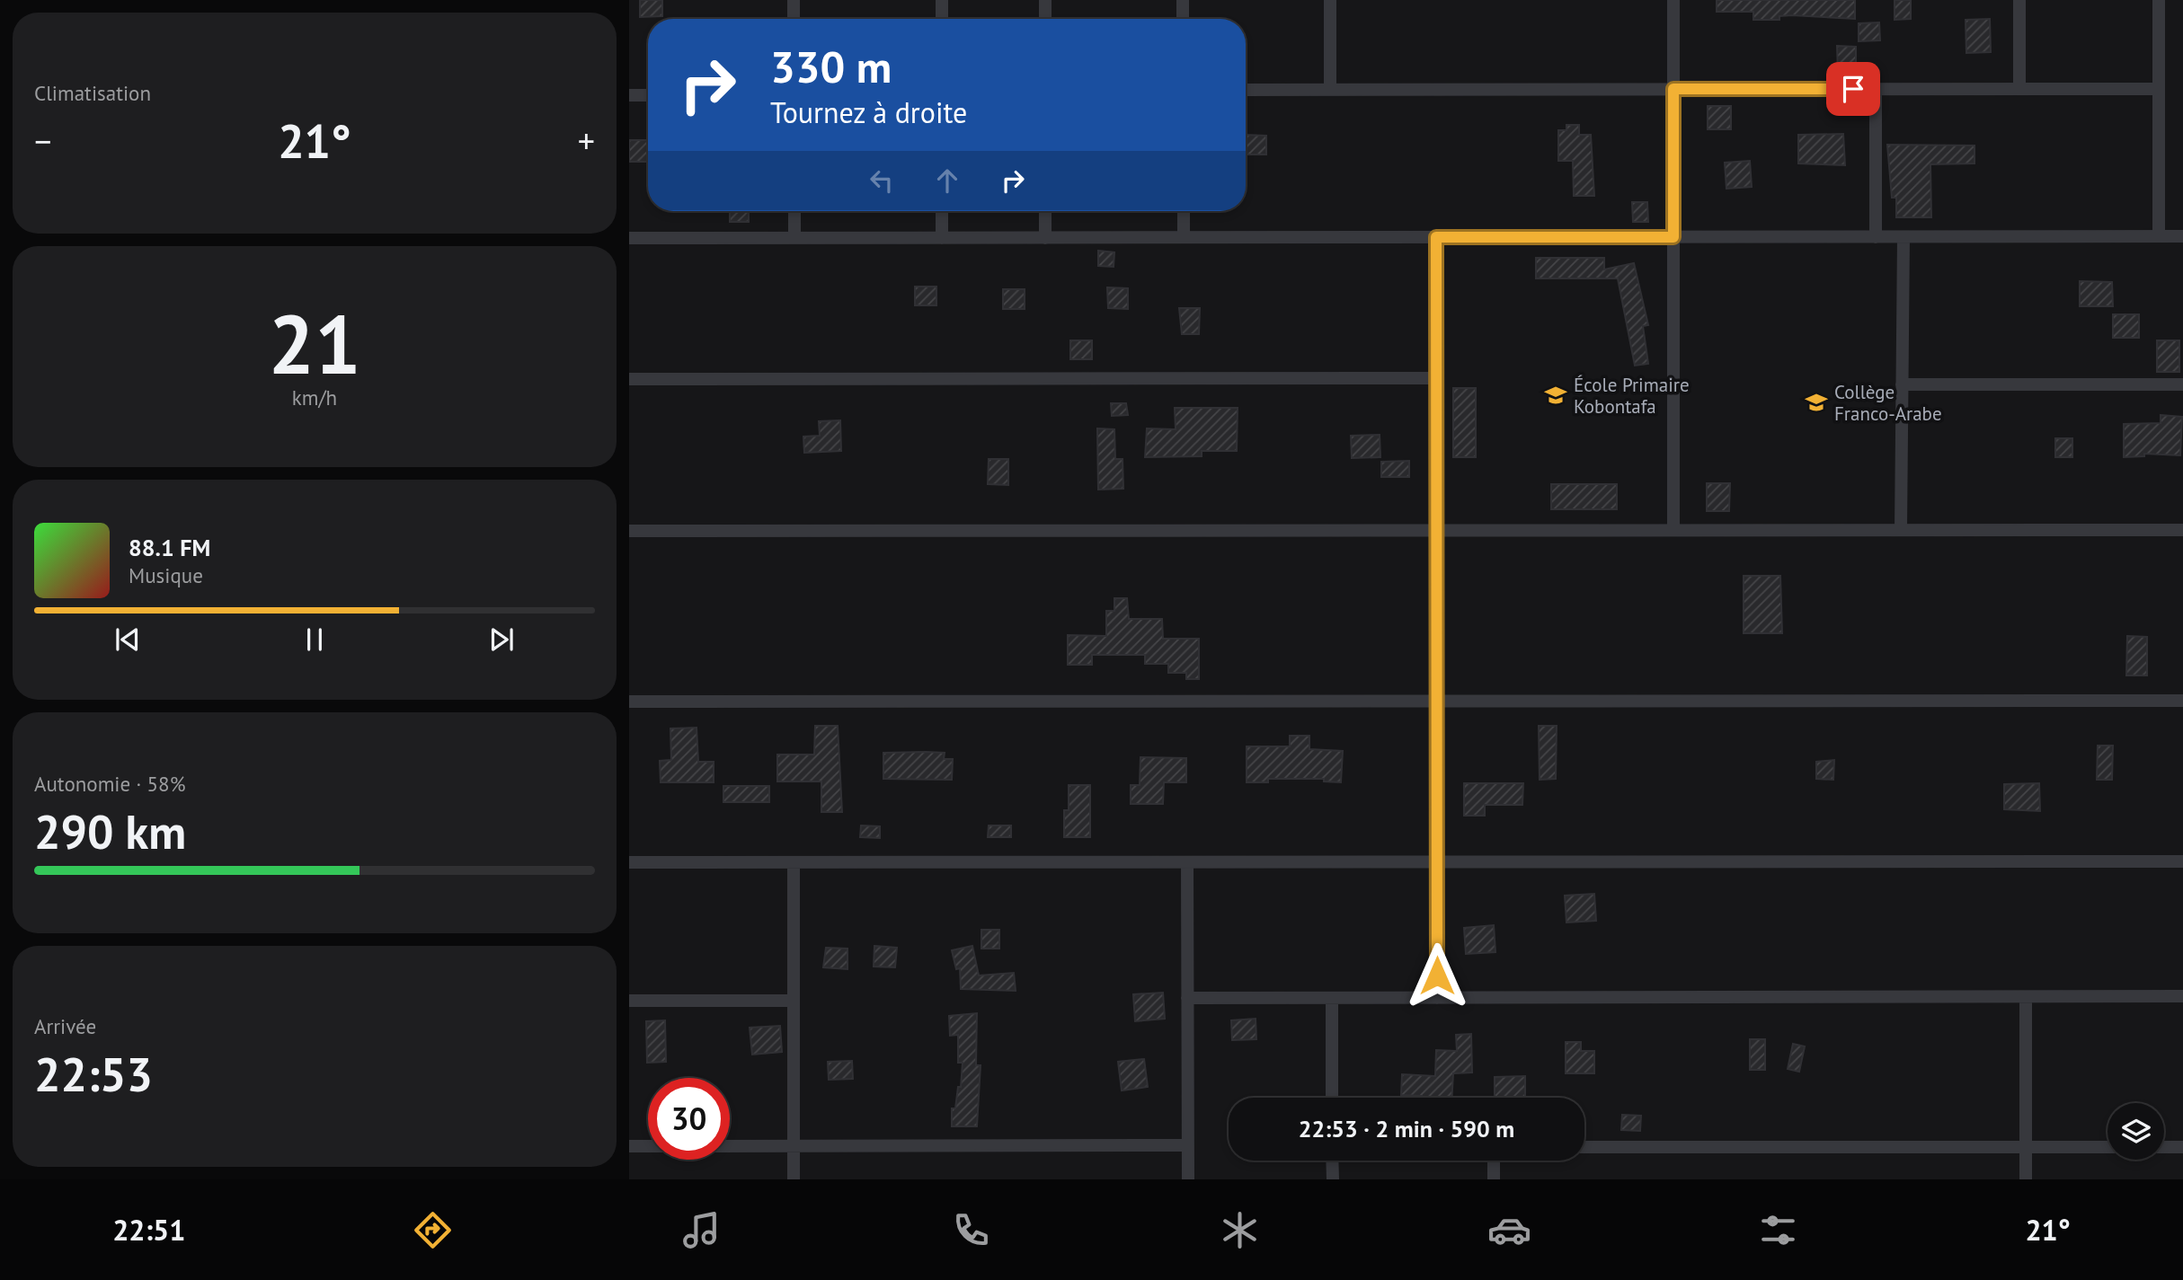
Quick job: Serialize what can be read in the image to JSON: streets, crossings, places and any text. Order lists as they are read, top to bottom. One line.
{"places":{"school or university":["École Primaire Kobontafa","Collège Franco-Arabe"]},"page":{"tile":["Climatisation",["21","km/h"],["Autonomie · 58%","290 km"],["Arrivée","22:53"]],"turn":["330 m","Tournez à droite"],"heat":["−","21°","+"],"song":["88.1 FM","Musique"],"limit":"30","trip":"22:53 · 2 min · 590 m","tabs":["22:51","21°"]}}
